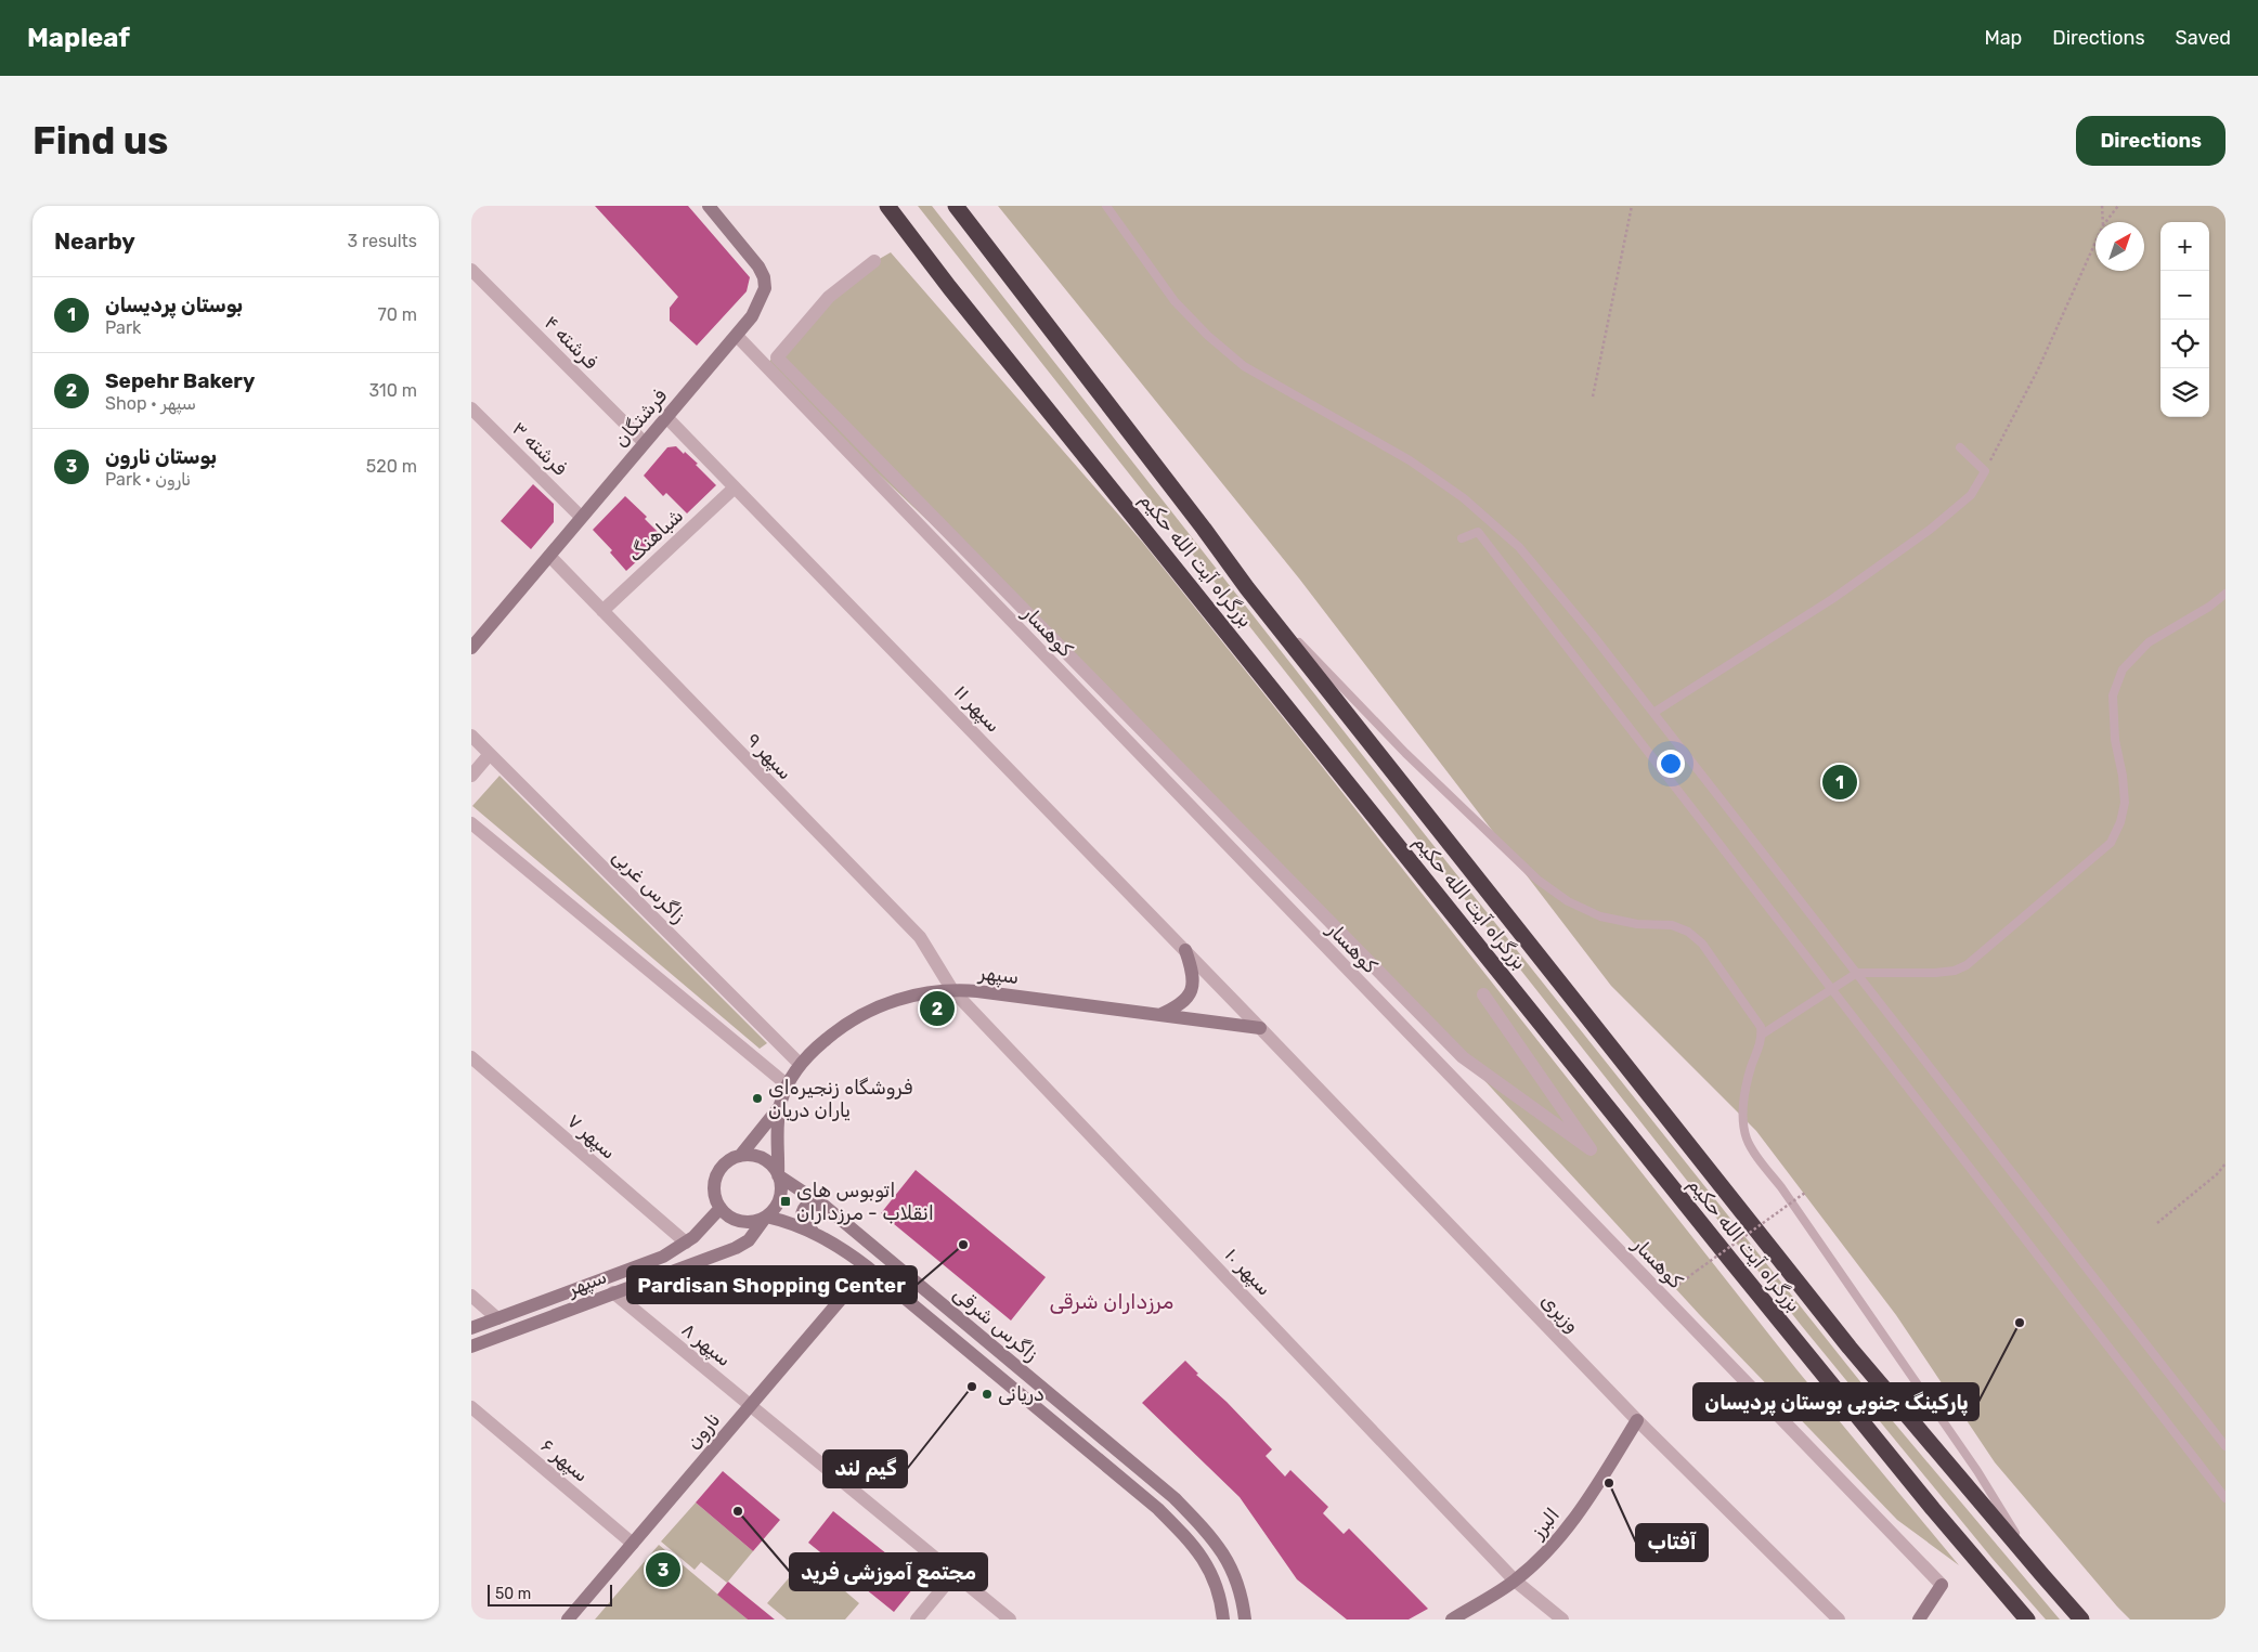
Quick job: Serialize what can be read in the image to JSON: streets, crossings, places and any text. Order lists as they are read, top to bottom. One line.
{"streets":{"highway":["بزرگراه آیت الله حکیم"],"street":["فرشته ۴","فرشتگان","فرشته ۳","شباهنگ","کوهسار","سپهر ۱۱","سپهر ۹","زاگرس غربی","سپهر","سپهر ۷","سپهر ۱۰","وزیری","زاگرس شرقی","سپهر ۸","نارون","سپهر ۶","البرز"]},"crossings":[["فرشته ۴","فرشتگان"],["فرشتگان","فرشته ۳"],["فرشتگان","کوهسار"],["فرشتگان","سپهر ۱۱"],["فرشتگان","سپهر ۹"],["شباهنگ","سپهر ۱۱"],["شباهنگ","سپهر ۹"],["سپهر ۱۱","سپهر"],["سپهر ۱۱","وزیری"],["سپهر ۹","سپهر"],["سپهر ۹","سپهر ۱۰"],["زاگرس غربی","سپهر"],["سپهر","سپهر ۷"],["سپهر","سپهر ۱۰"],["سپهر","وزیری"],["سپهر","زاگرس شرقی"],["سپهر","سپهر ۸"],["سپهر ۱۰","البرز"],["وزیری","البرز"],["زاگرس شرقی","نارون"],["سپهر ۸","نارون"],["نارون","سپهر ۶"]],"districts":["مرزداران شرقی"],"places":{"other":["فروشگاه زنجیره‌ای یاران دریان","Pardisan Shopping Center","پارکینگ جنوبی بوستان پردیسان","گیم لند","دریانی","آفتاب","مجتمع آموزشی فرید"],"transit":["اتوبوس های انقلاب - مرزداران"]},"scale_bar":"50 m","north":"top right","page":{"header":"Mapleaf","nav":["Map","Directions","Saved"],"buttons":"Directions","title":"Find us","heading":["Nearby","3 results"],"map_buttons":["+","−"],"list":[{"mark":"1","name":"بوستان پردیسان","note":"Park","value":"70 m"},{"mark":"2","name":"Sepehr Bakery","note":"Shop · سپهر","value":"310 m"},{"mark":"3","name":"بوستان نارون","note":"Park · نارون","value":"520 m"}],"pins":["1","2","3"],"scale":"50 m"}}
